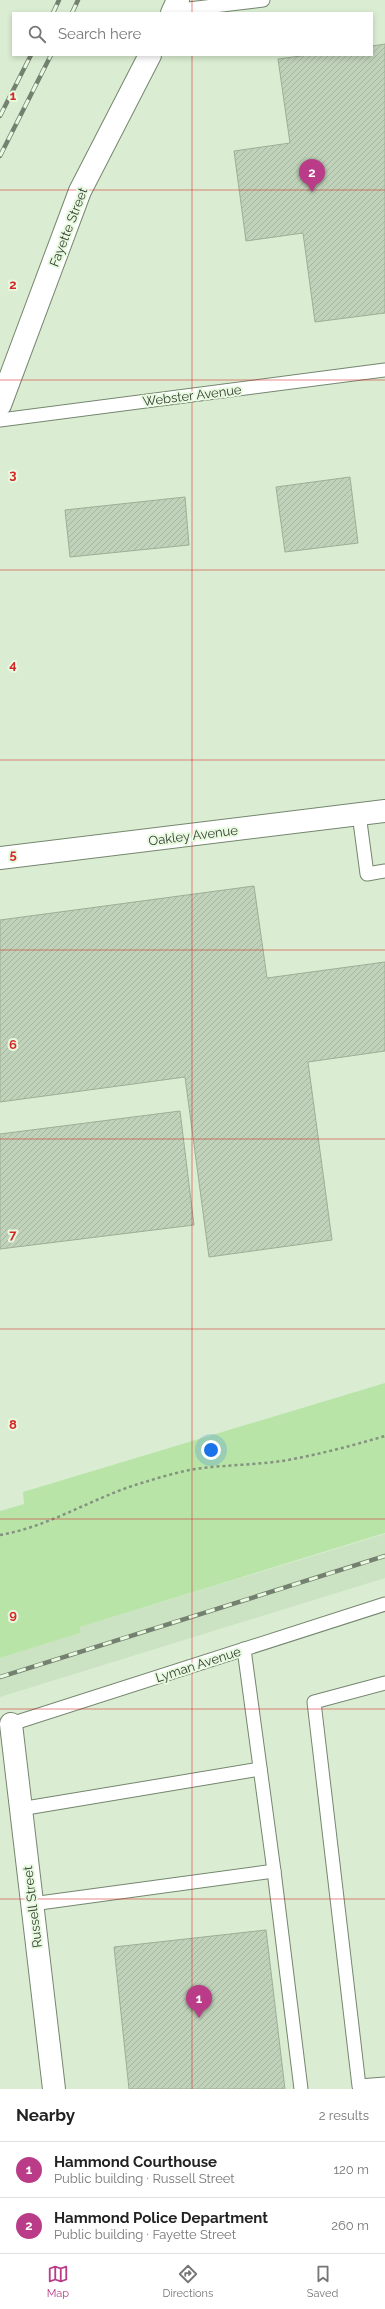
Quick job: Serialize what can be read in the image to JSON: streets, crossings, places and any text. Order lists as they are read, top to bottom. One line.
{"streets":{"street":["Fayette Street","Oakley Avenue","Russell Street"],"lane":["Webster Avenue","Lyman Avenue"]},"crossings":[["Lyman Avenue","Russell Street"]],"page":{"search":"Search here","pins":["2","1"],"heading":["Nearby","2 results"],"list":[{"mark":"1","name":"Hammond Courthouse","note":"Public building · Russell Street","value":"120 m"},{"mark":"2","name":"Hammond Police Department","note":"Public building · Fayette Street","value":"260 m"}],"nav":["Map","Directions","Saved"]},"grid":{"rows":["1","2","3","4","5","6","7","8","9"]}}
